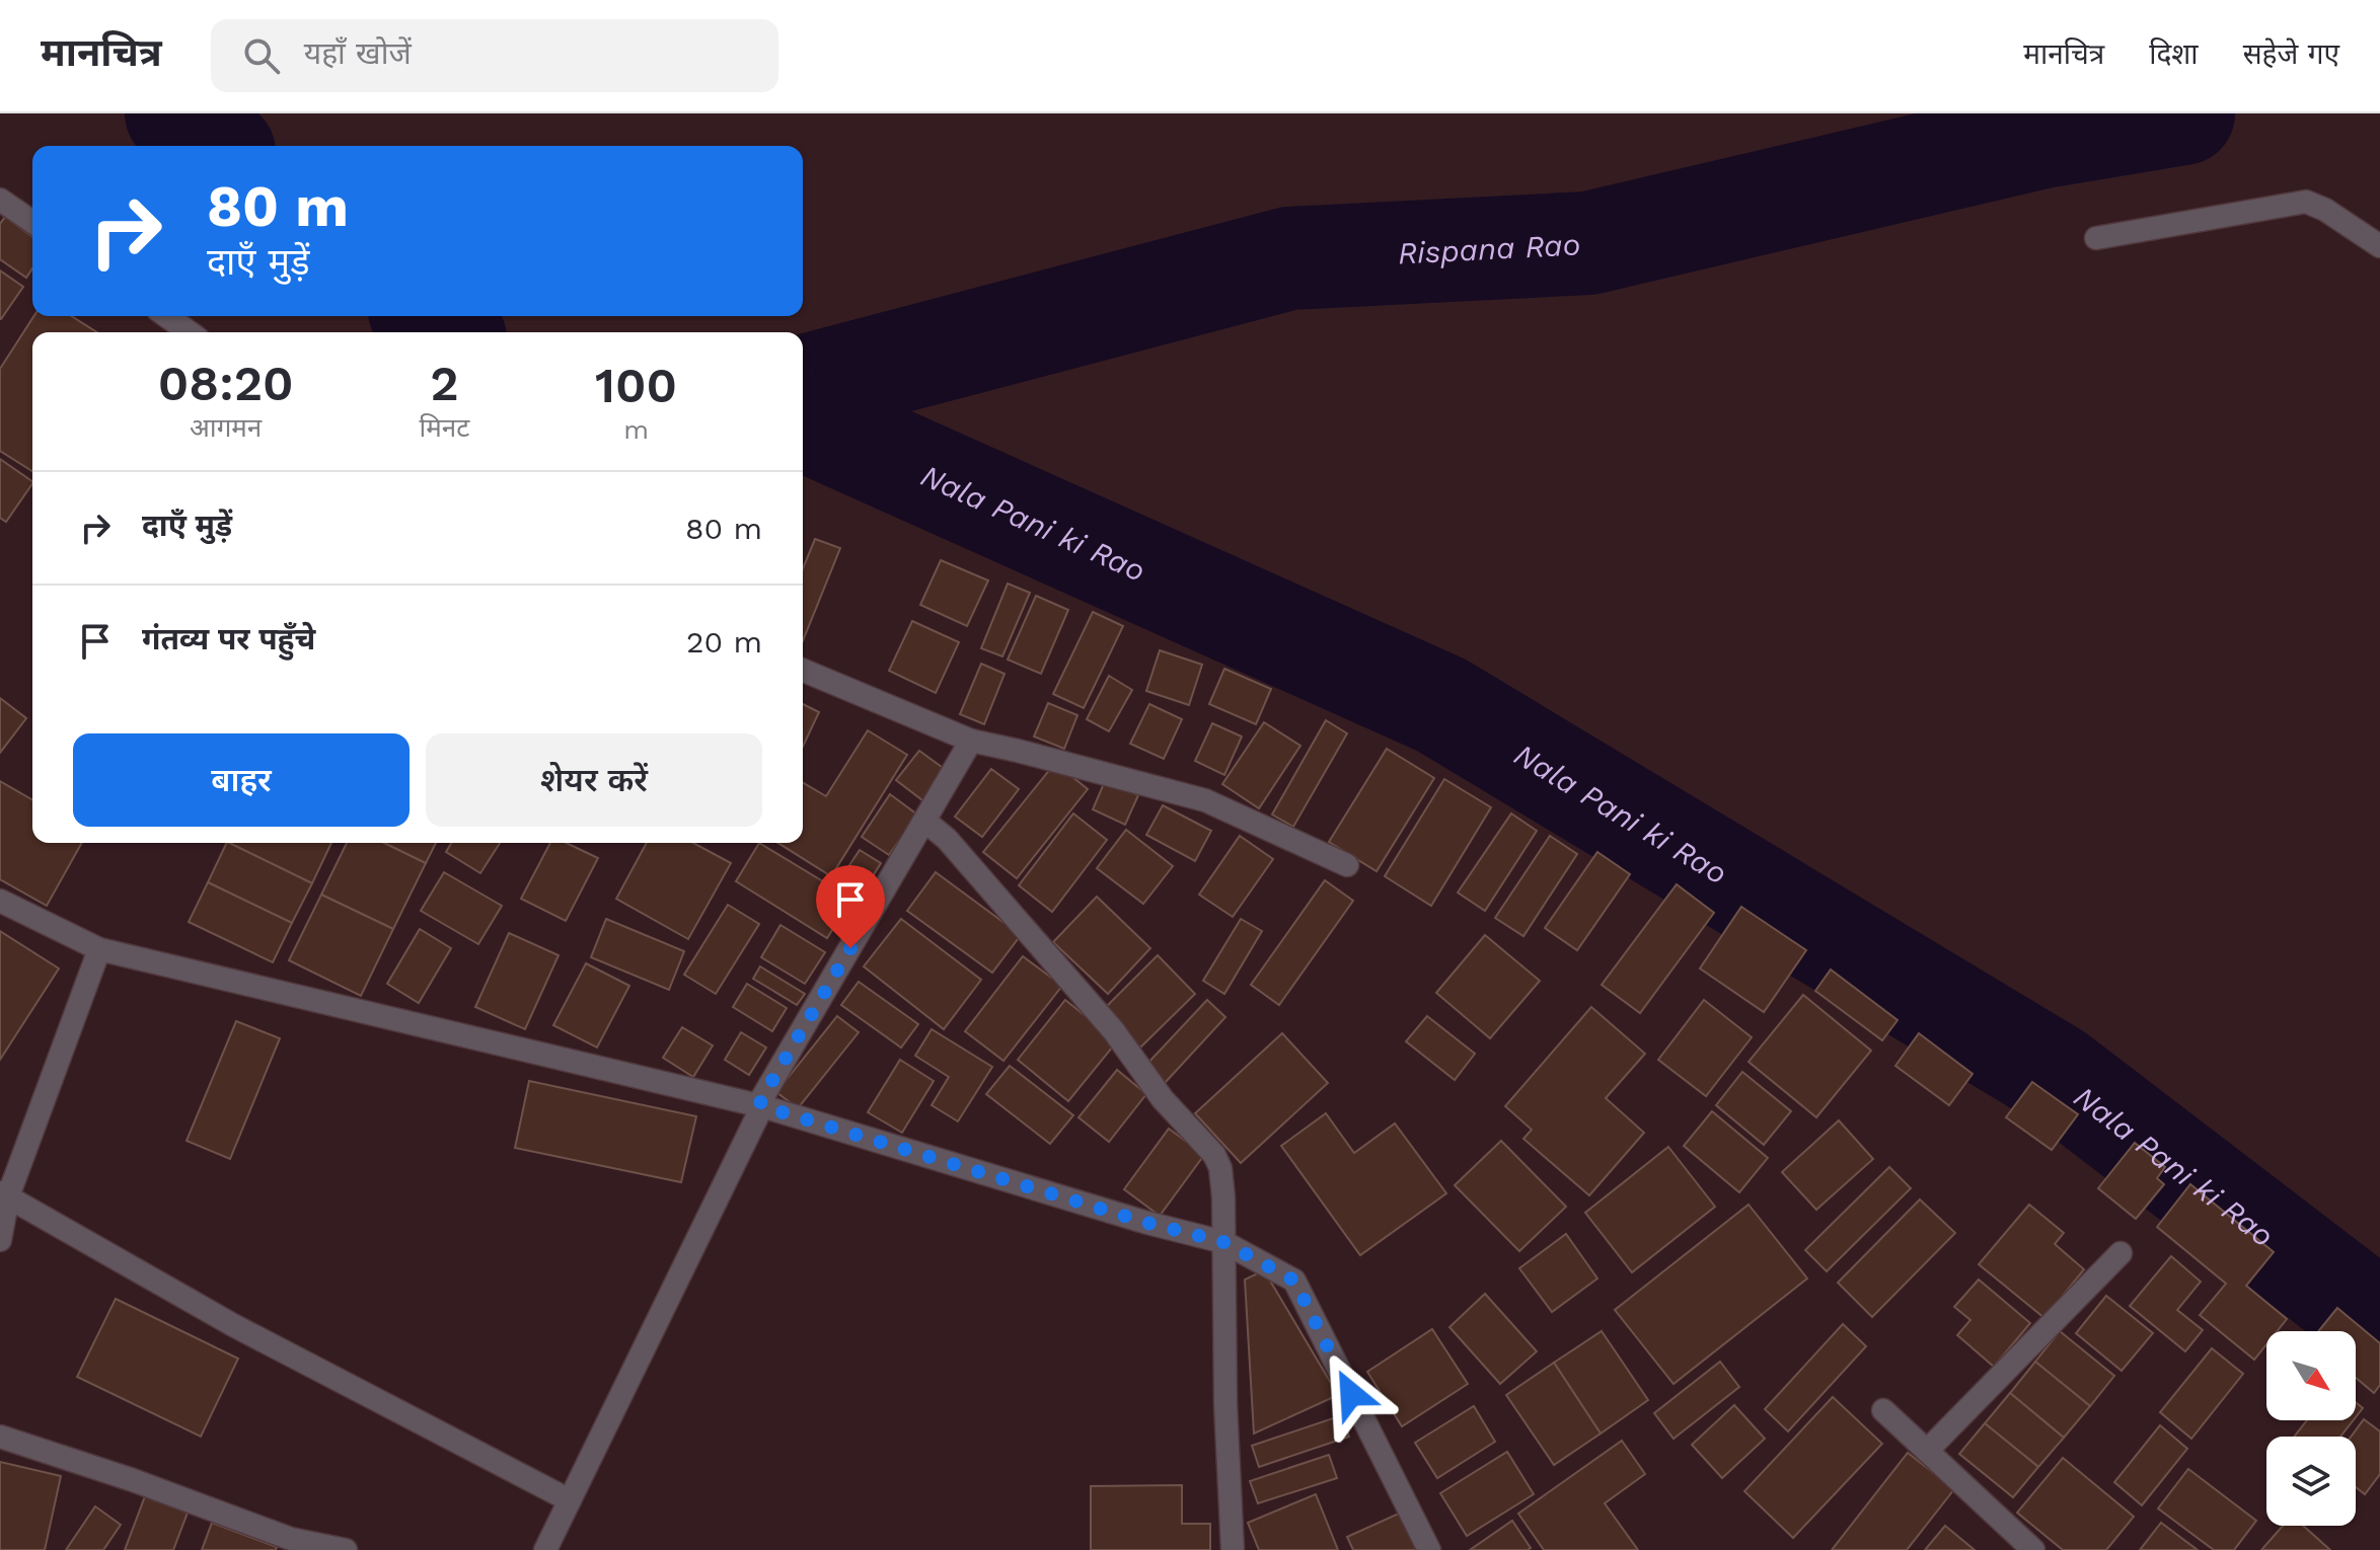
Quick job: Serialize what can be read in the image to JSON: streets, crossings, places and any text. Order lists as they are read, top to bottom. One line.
{"water":["Rispana Rao","Nala Pani ki Rao"],"north":"bottom right","page":{"header":"मानचित्र","search":"यहाँ खोजें","nav":["मानचित्र","दिशा","सहेजे गए"],"turn":["80 m","दाएँ मुड़ें"],"eta":["08:20","आगमन","2","मिनट","100","m"],"list":[{"name":"दाएँ मुड़ें","value":"80 m"},{"name":"गंतव्य पर पहुँचे","value":"20 m"}],"buttons":["बाहर","शेयर करें"]}}
